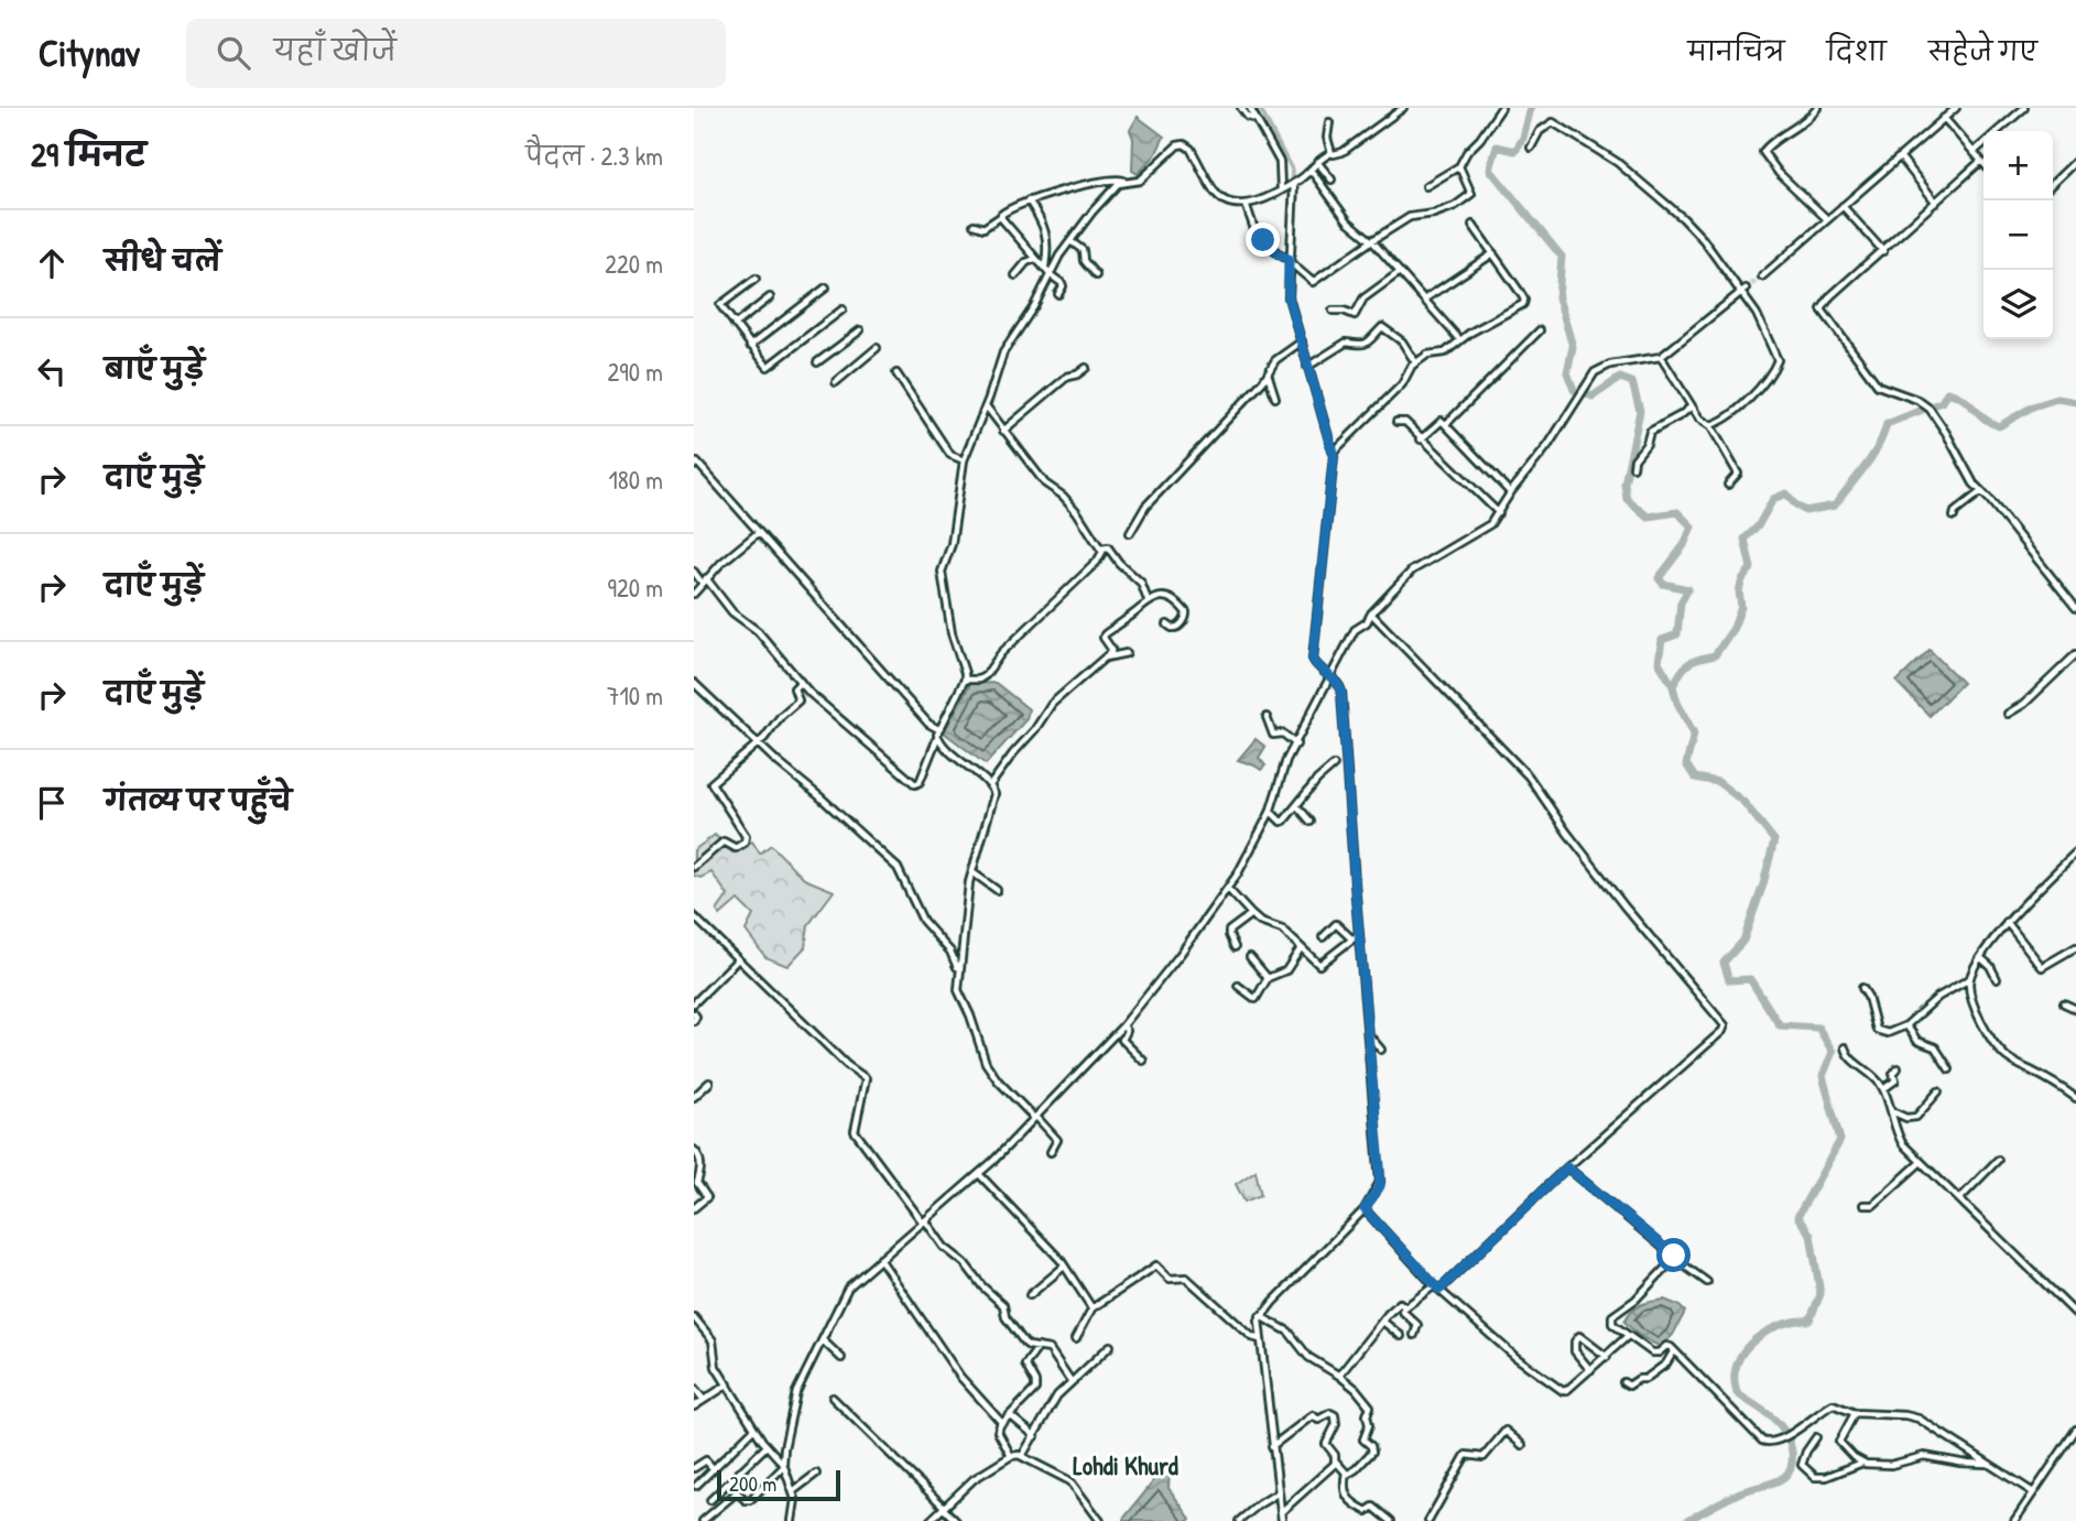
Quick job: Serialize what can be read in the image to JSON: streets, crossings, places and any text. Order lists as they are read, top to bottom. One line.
{"districts":["Lohdi Khurd"],"scale_bar":"200 m","page":{"header":"Citynav","search":"यहाँ खोजें","nav":["मानचित्र","दिशा","सहेजे गए"],"heading":["29 मिनट","पैदल · 2.3 km"],"map_buttons":["+","−"],"list":[["सीधे चलें","220 m"],["बाएँ मुड़ें","290 m"],["दाएँ मुड़ें","180 m"],["दाएँ मुड़ें","920 m"],["दाएँ मुड़ें","710 m"],"गंतव्य पर पहुँचे"],"scale":"200 m"}}
